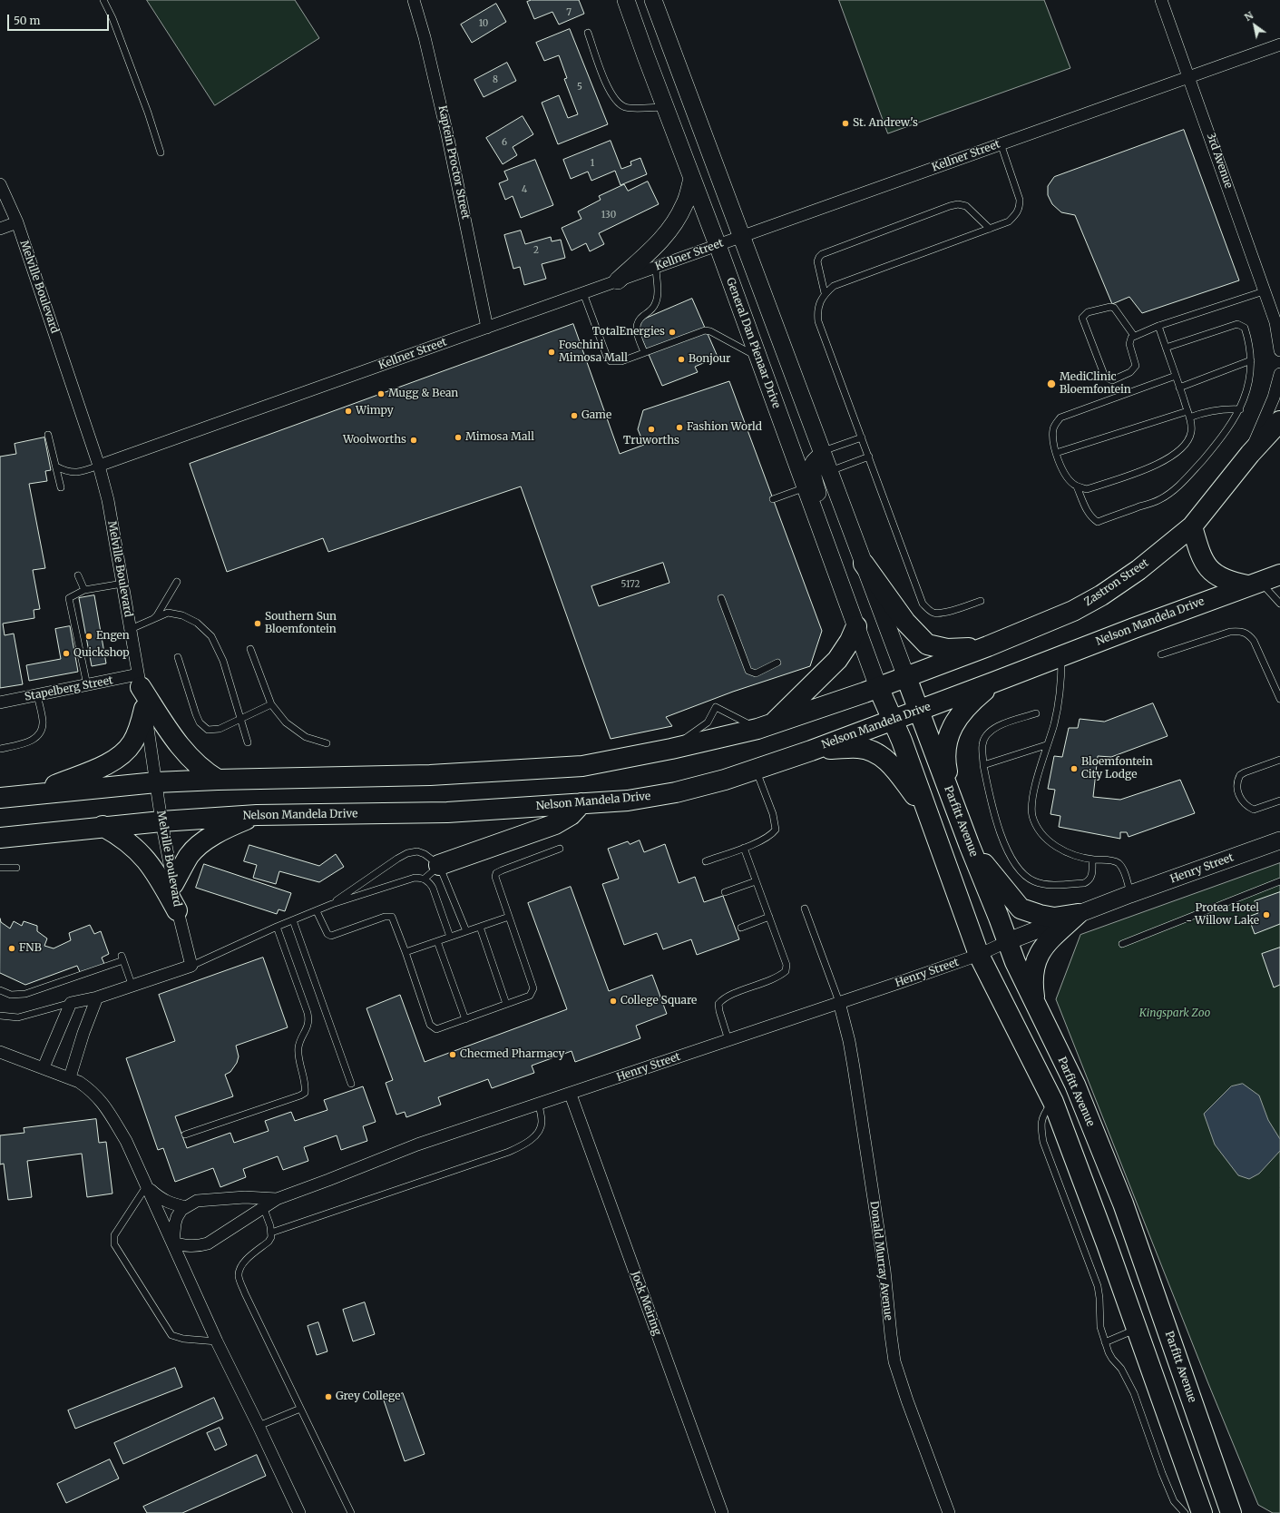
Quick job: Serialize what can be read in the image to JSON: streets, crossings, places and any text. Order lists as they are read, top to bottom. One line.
{"streets":{"highway":["Zastron Street","Nelson Mandela Drive","Parfitt Avenue"],"street":["Kellner Street","3rd Avenue","Kaptein Proctor Street","Melville Boulevard","General Dan Pienaar Drive","Stapelberg Street","Henry Street","Donald Murray Avenue","Jock Meiring"]},"crossings":[["Kellner Street","3rd Avenue"],["Kellner Street","Kaptein Proctor Street"],["Kellner Street","Melville Boulevard"],["Kellner Street","General Dan Pienaar Drive"],["Melville Boulevard","Nelson Mandela Drive"],["Melville Boulevard","Stapelberg Street"],["Zastron Street","Parfitt Avenue"],["Nelson Mandela Drive","Parfitt Avenue"],["Parfitt Avenue","Henry Street"],["Henry Street","Donald Murray Avenue"],["Henry Street","Jock Meiring"]],"parks":["Kingspark Zoo"],"places":["St. Andrew's","TotalEnergies","Foschini Mimosa Mall","Bonjour","MediClinic Bloemfontein","Mugg & Bean","Wimpy","Game","Fashion World","Truworths","Mimosa Mall","Woolworths","Southern Sun Bloemfontein","Engen","Quickshop","Bloemfontein City Lodge","Protea Hotel - Willow Lake","FNB","College Square","Checmed Pharmacy","Grey College"],"house_numbers":["7","10","8","5","6","1","4","130","2","5172"],"scale_bar":"50 m","north":"top left"}
